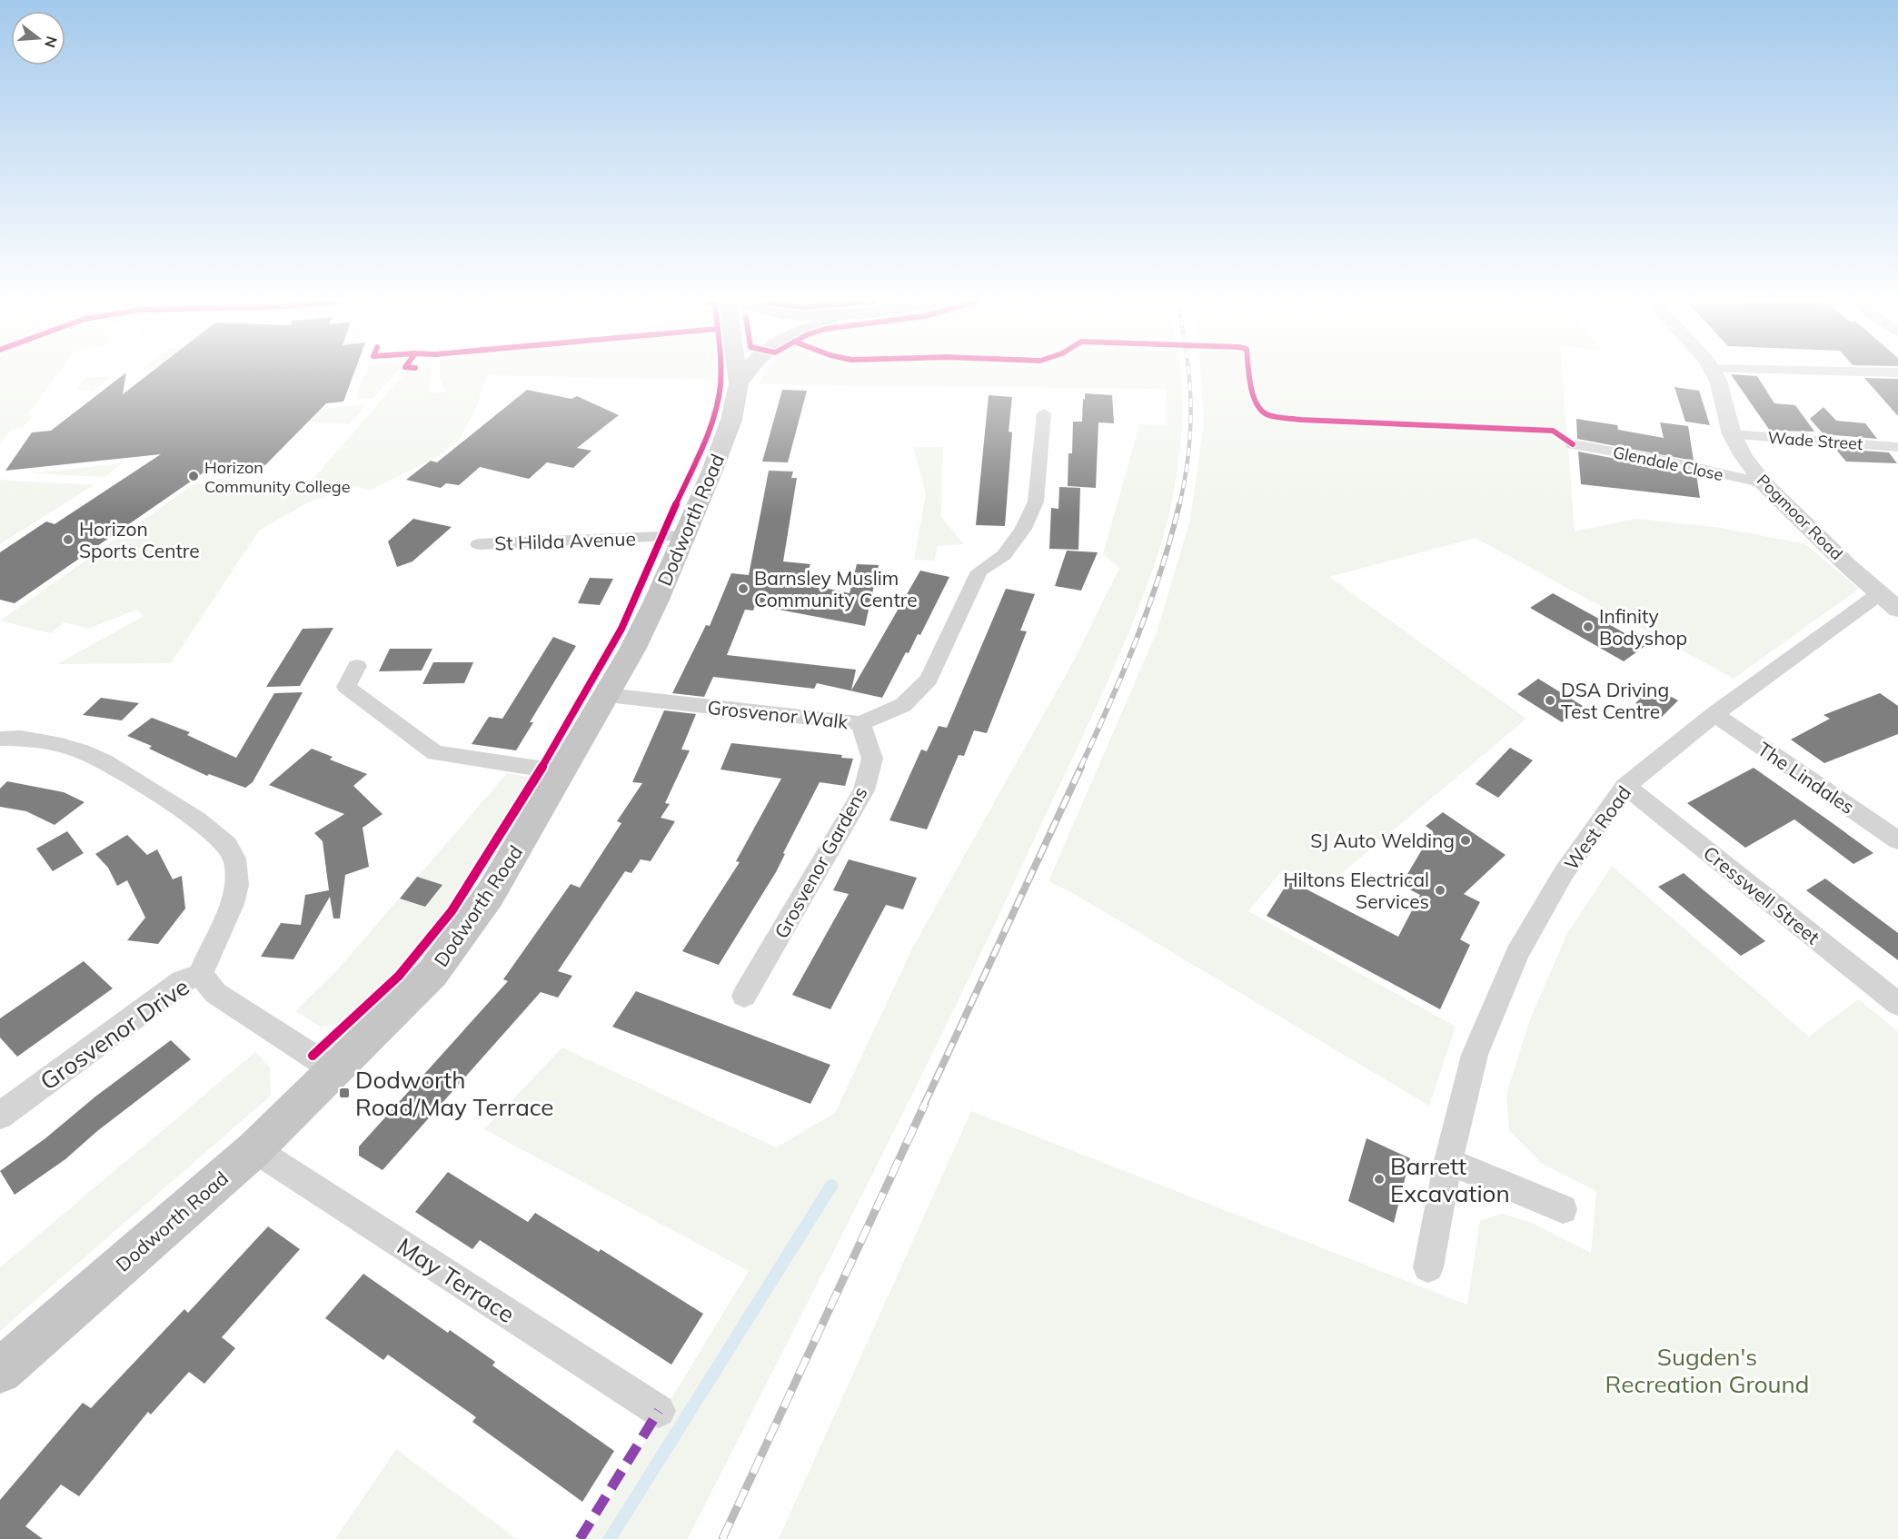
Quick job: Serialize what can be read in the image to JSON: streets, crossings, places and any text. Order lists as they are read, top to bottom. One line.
{"streets":{"highway":["Dodworth Road"],"street":["Wade Street","Glendale Close","Pogmoor Road","St Hilda Avenue","Grosvenor Walk","The Lindales","West Road","Grosvenor Gardens","Cresswell Street","Grosvenor Drive","May Terrace"]},"crossings":[["Wade Street","Pogmoor Road"],["Glendale Close","Pogmoor Road"],["Pogmoor Road","West Road"],["Dodworth Road","St Hilda Avenue"],["Dodworth Road","Grosvenor Walk"],["Dodworth Road","Grosvenor Drive"],["Dodworth Road","May Terrace"],["Grosvenor Walk","Grosvenor Gardens"],["The Lindales","West Road"],["West Road","Cresswell Street"]],"parks":["Sugden's Recreation Ground"],"places":{"other":["Horizon Community College","Horizon Sports Centre","Barnsley Muslim Community Centre","Infinity Bodyshop","DSA Driving Test Centre","SJ Auto Welding","Hiltons Electrical Services","Barrett Excavation"],"transit":["Dodworth Road/May Terrace"]},"north":"right"}
